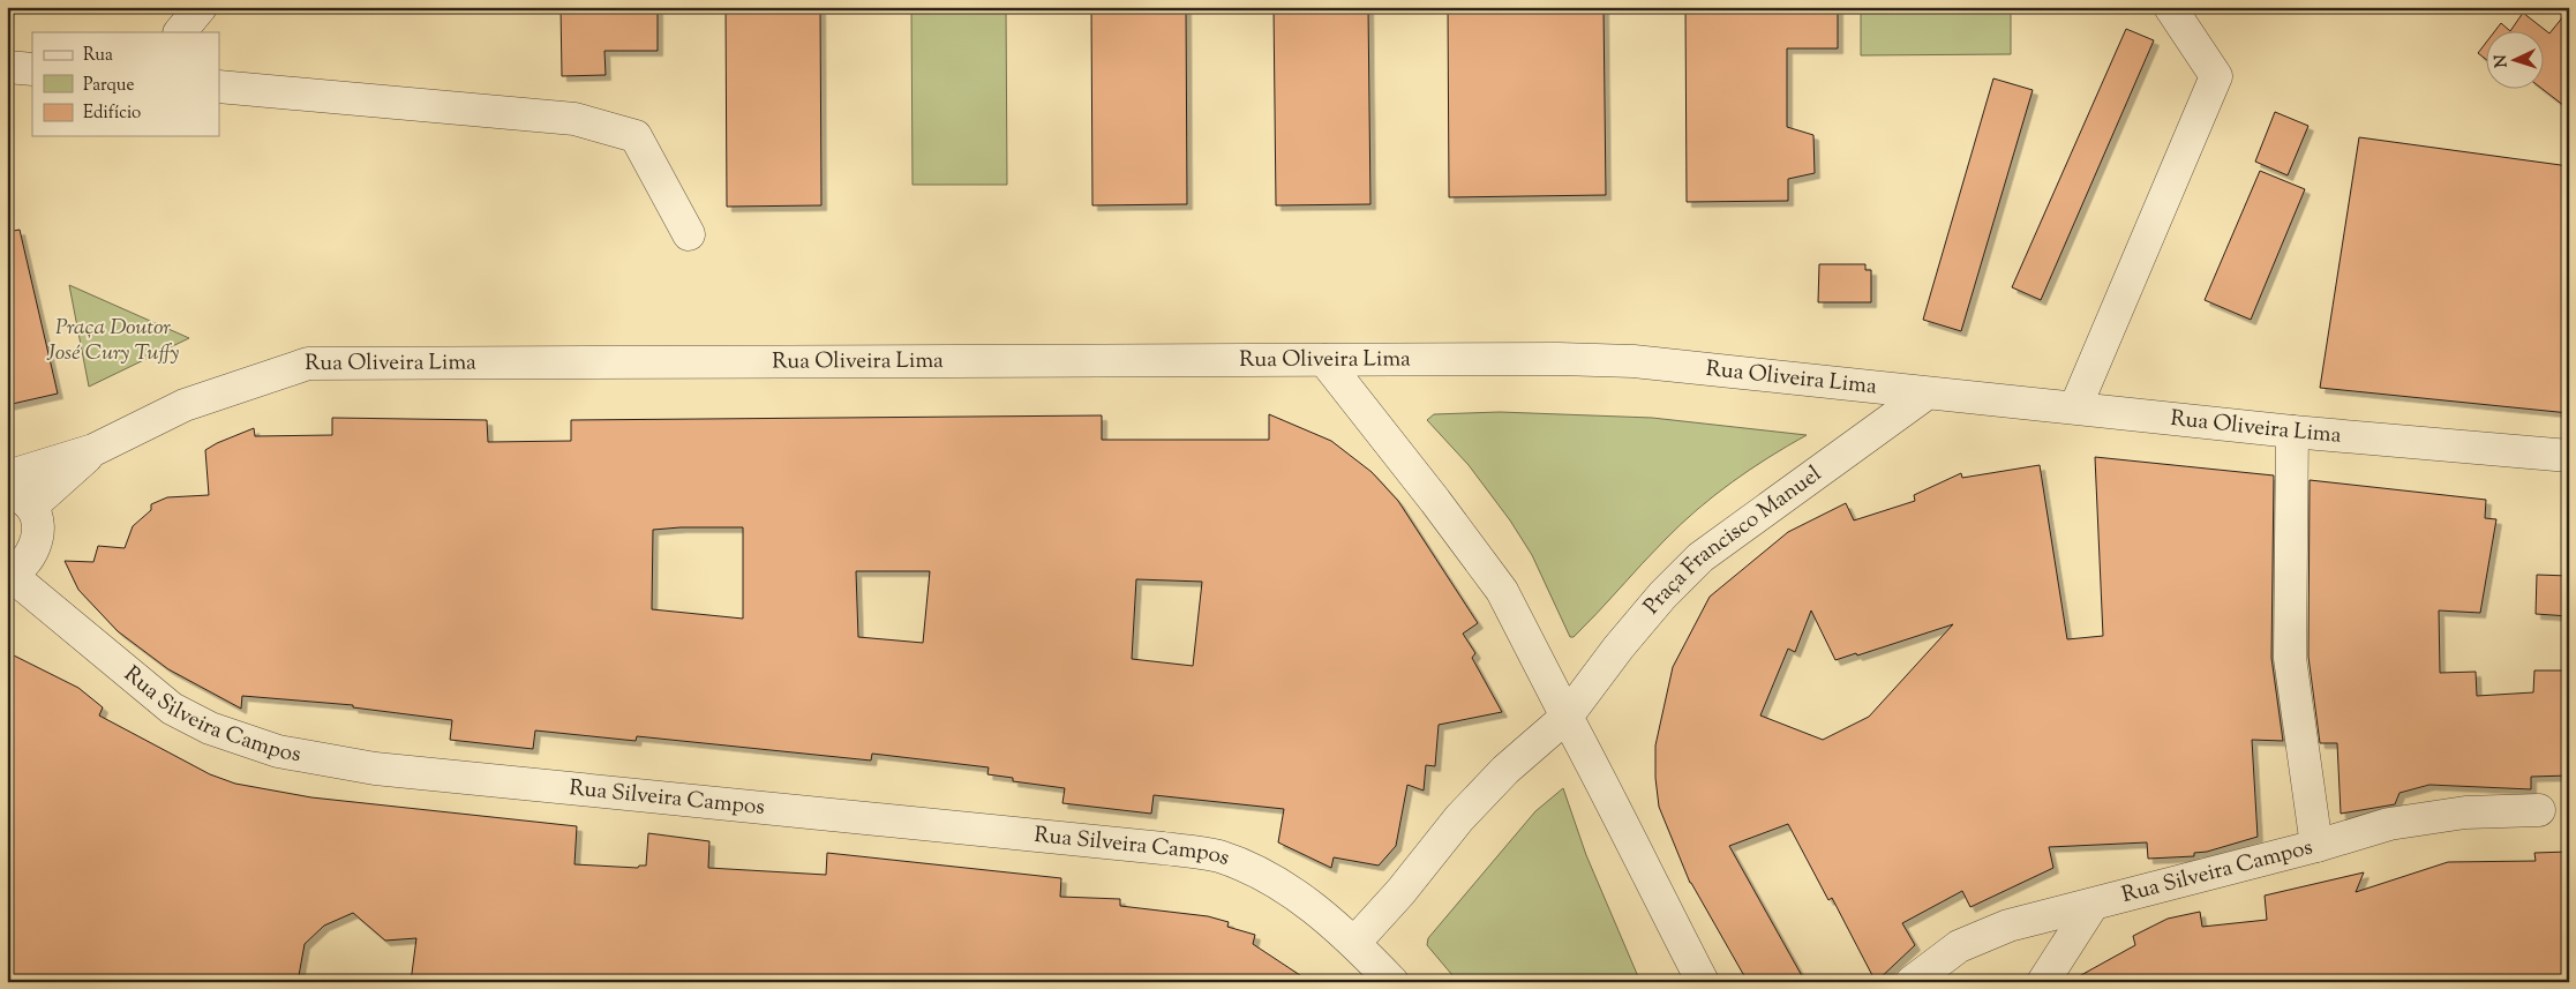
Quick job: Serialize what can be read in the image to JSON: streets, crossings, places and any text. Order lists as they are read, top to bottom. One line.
{"streets":{"street":["Rua Oliveira Lima","Praça Francisco Manuel","Rua Silveira Campos"]},"crossings":[["Rua Oliveira Lima","Praça Francisco Manuel"],["Praça Francisco Manuel","Rua Silveira Campos"]],"parks":["Praça Doutor José Cury Tuffy"],"legend":["Rua","Parque","Edifício"],"north":"left"}
